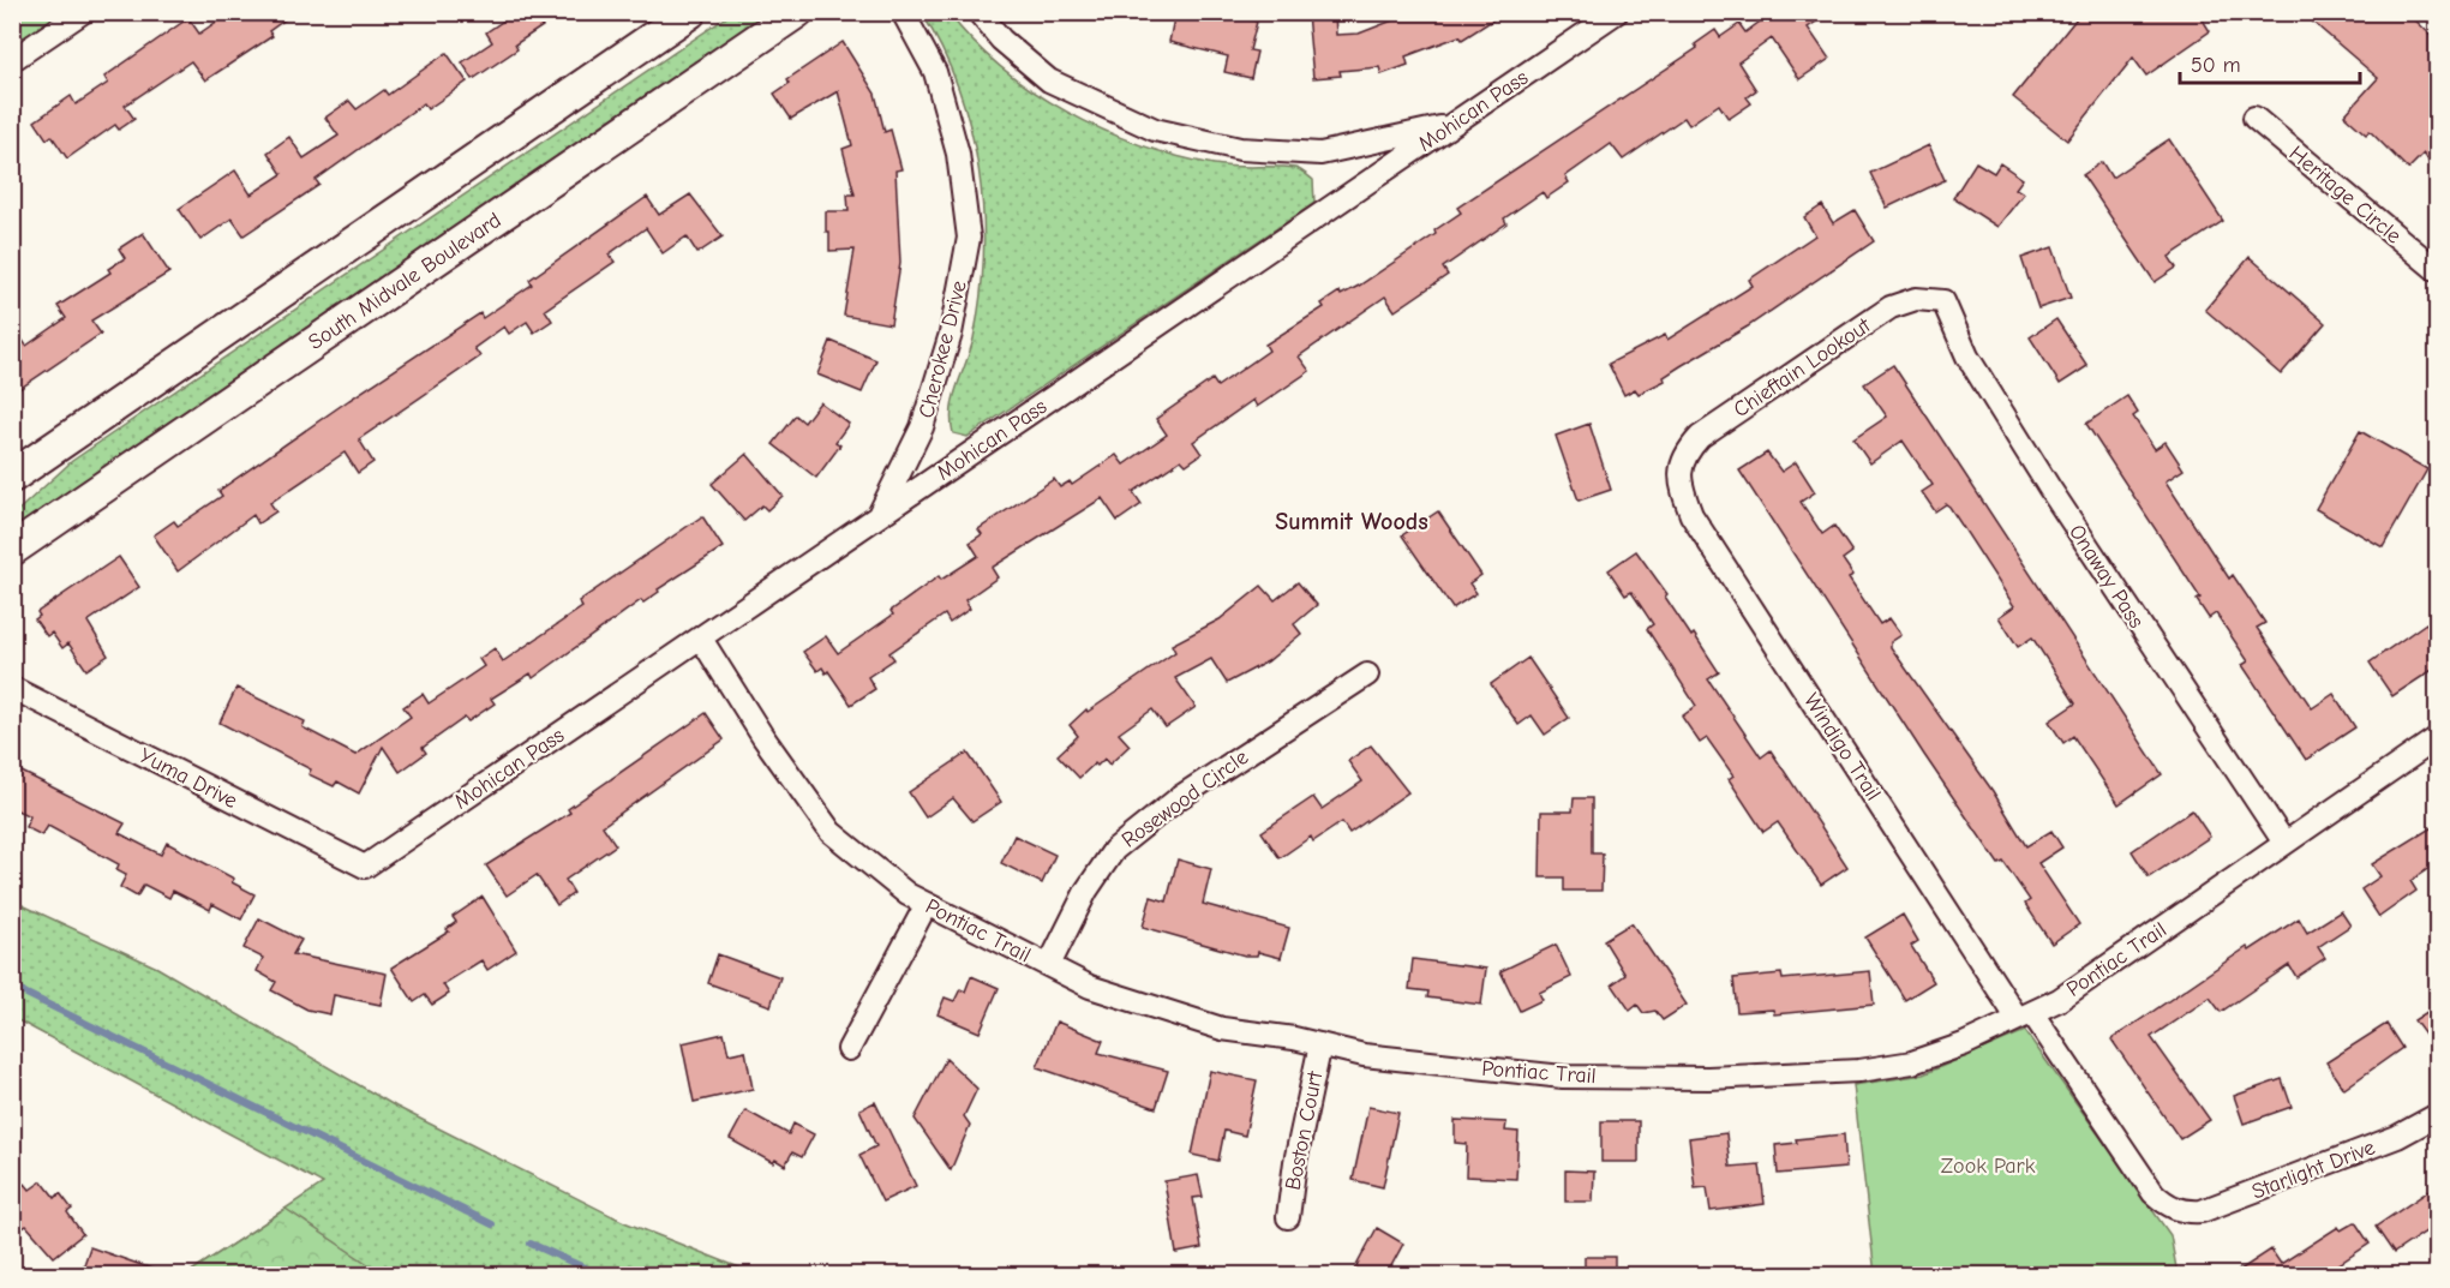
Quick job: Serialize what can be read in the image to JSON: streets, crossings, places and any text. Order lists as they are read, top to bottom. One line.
{"streets":{"main road":["South Midvale Boulevard"],"street":["Mohican Pass","Heritage Circle","Cherokee Drive","Chieftain Lookout","Onaway Pass","Windigo Trail","Yuma Drive","Rosewood Circle","Pontiac Trail","Boston Court","Starlight Drive"]},"crossings":[["Mohican Pass","Cherokee Drive"],["Mohican Pass","Yuma Drive"],["Mohican Pass","Pontiac Trail"],["Chieftain Lookout","Onaway Pass"],["Chieftain Lookout","Windigo Trail"],["Onaway Pass","Pontiac Trail"],["Windigo Trail","Pontiac Trail"],["Windigo Trail","Starlight Drive"],["Rosewood Circle","Pontiac Trail"],["Pontiac Trail","Boston Court"]],"districts":["Summit Woods"],"parks":["Zook Park"],"scale_bar":"50 m"}
